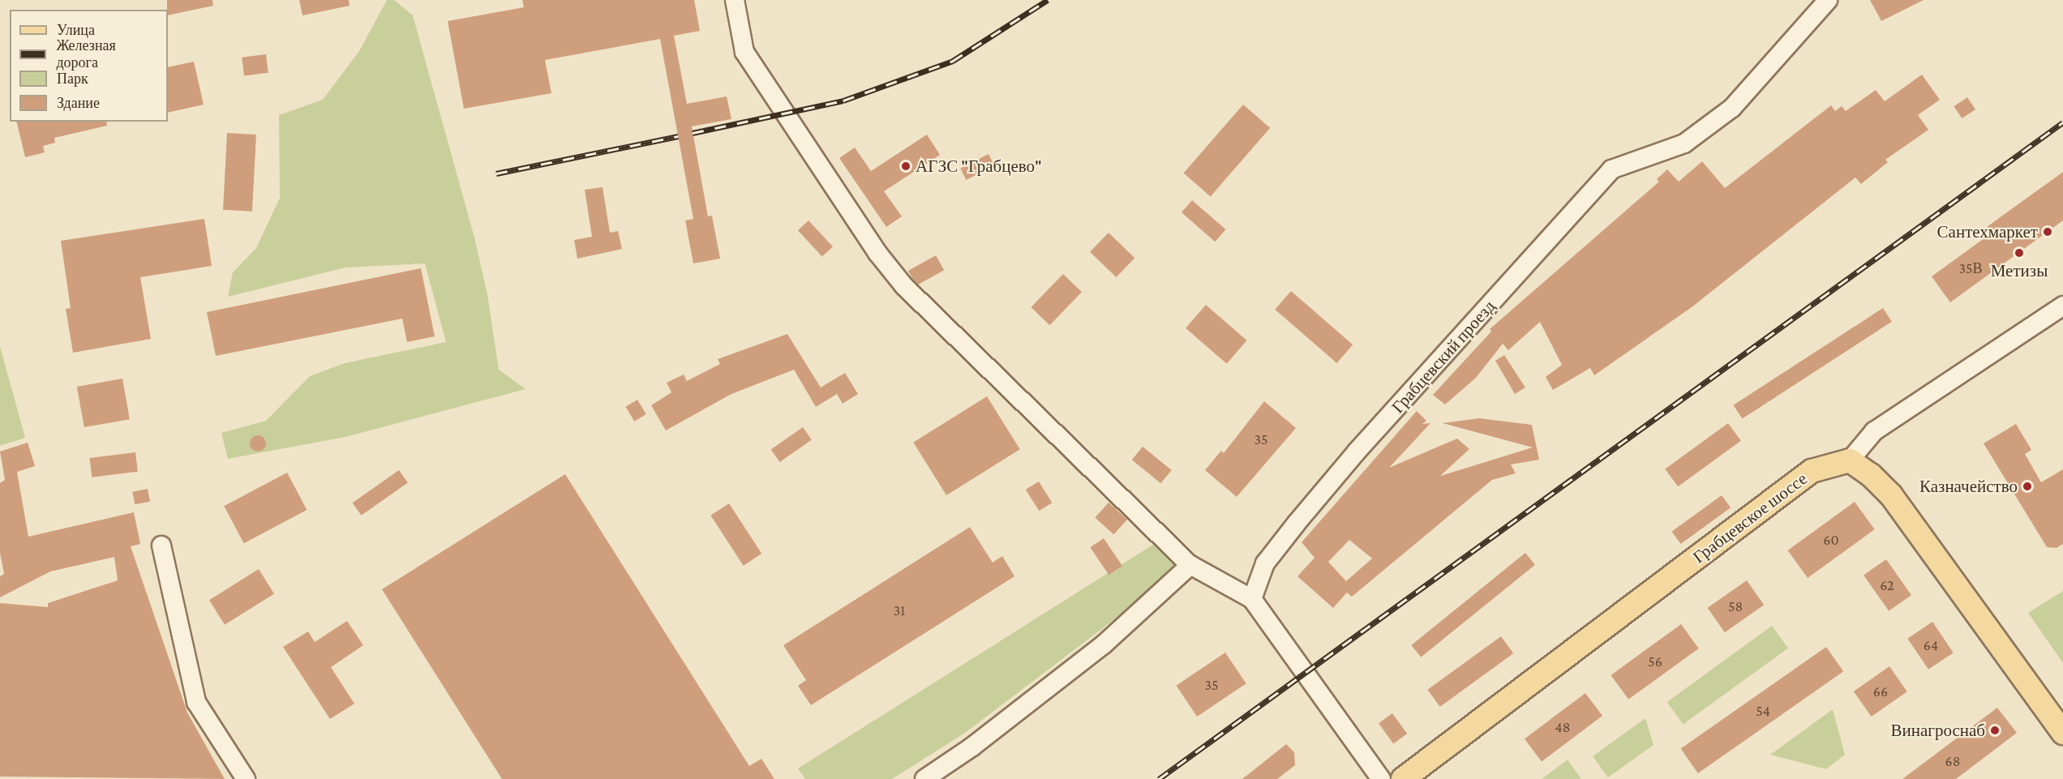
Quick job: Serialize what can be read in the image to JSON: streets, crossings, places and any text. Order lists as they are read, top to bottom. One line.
{"streets":{"main road":["Грабцевское шоссе"],"street":["Грабцевский проезд"]},"places":["АГЗС \"Грабцево\"","Сантехмаркет","Метизы","Казначейство","Винагроснаб"],"house_numbers":["35В","35","60","62","58","31","64","56","35","66","54","48","68"],"legend":["Улица","Железная дорога","Парк","Здание"]}
